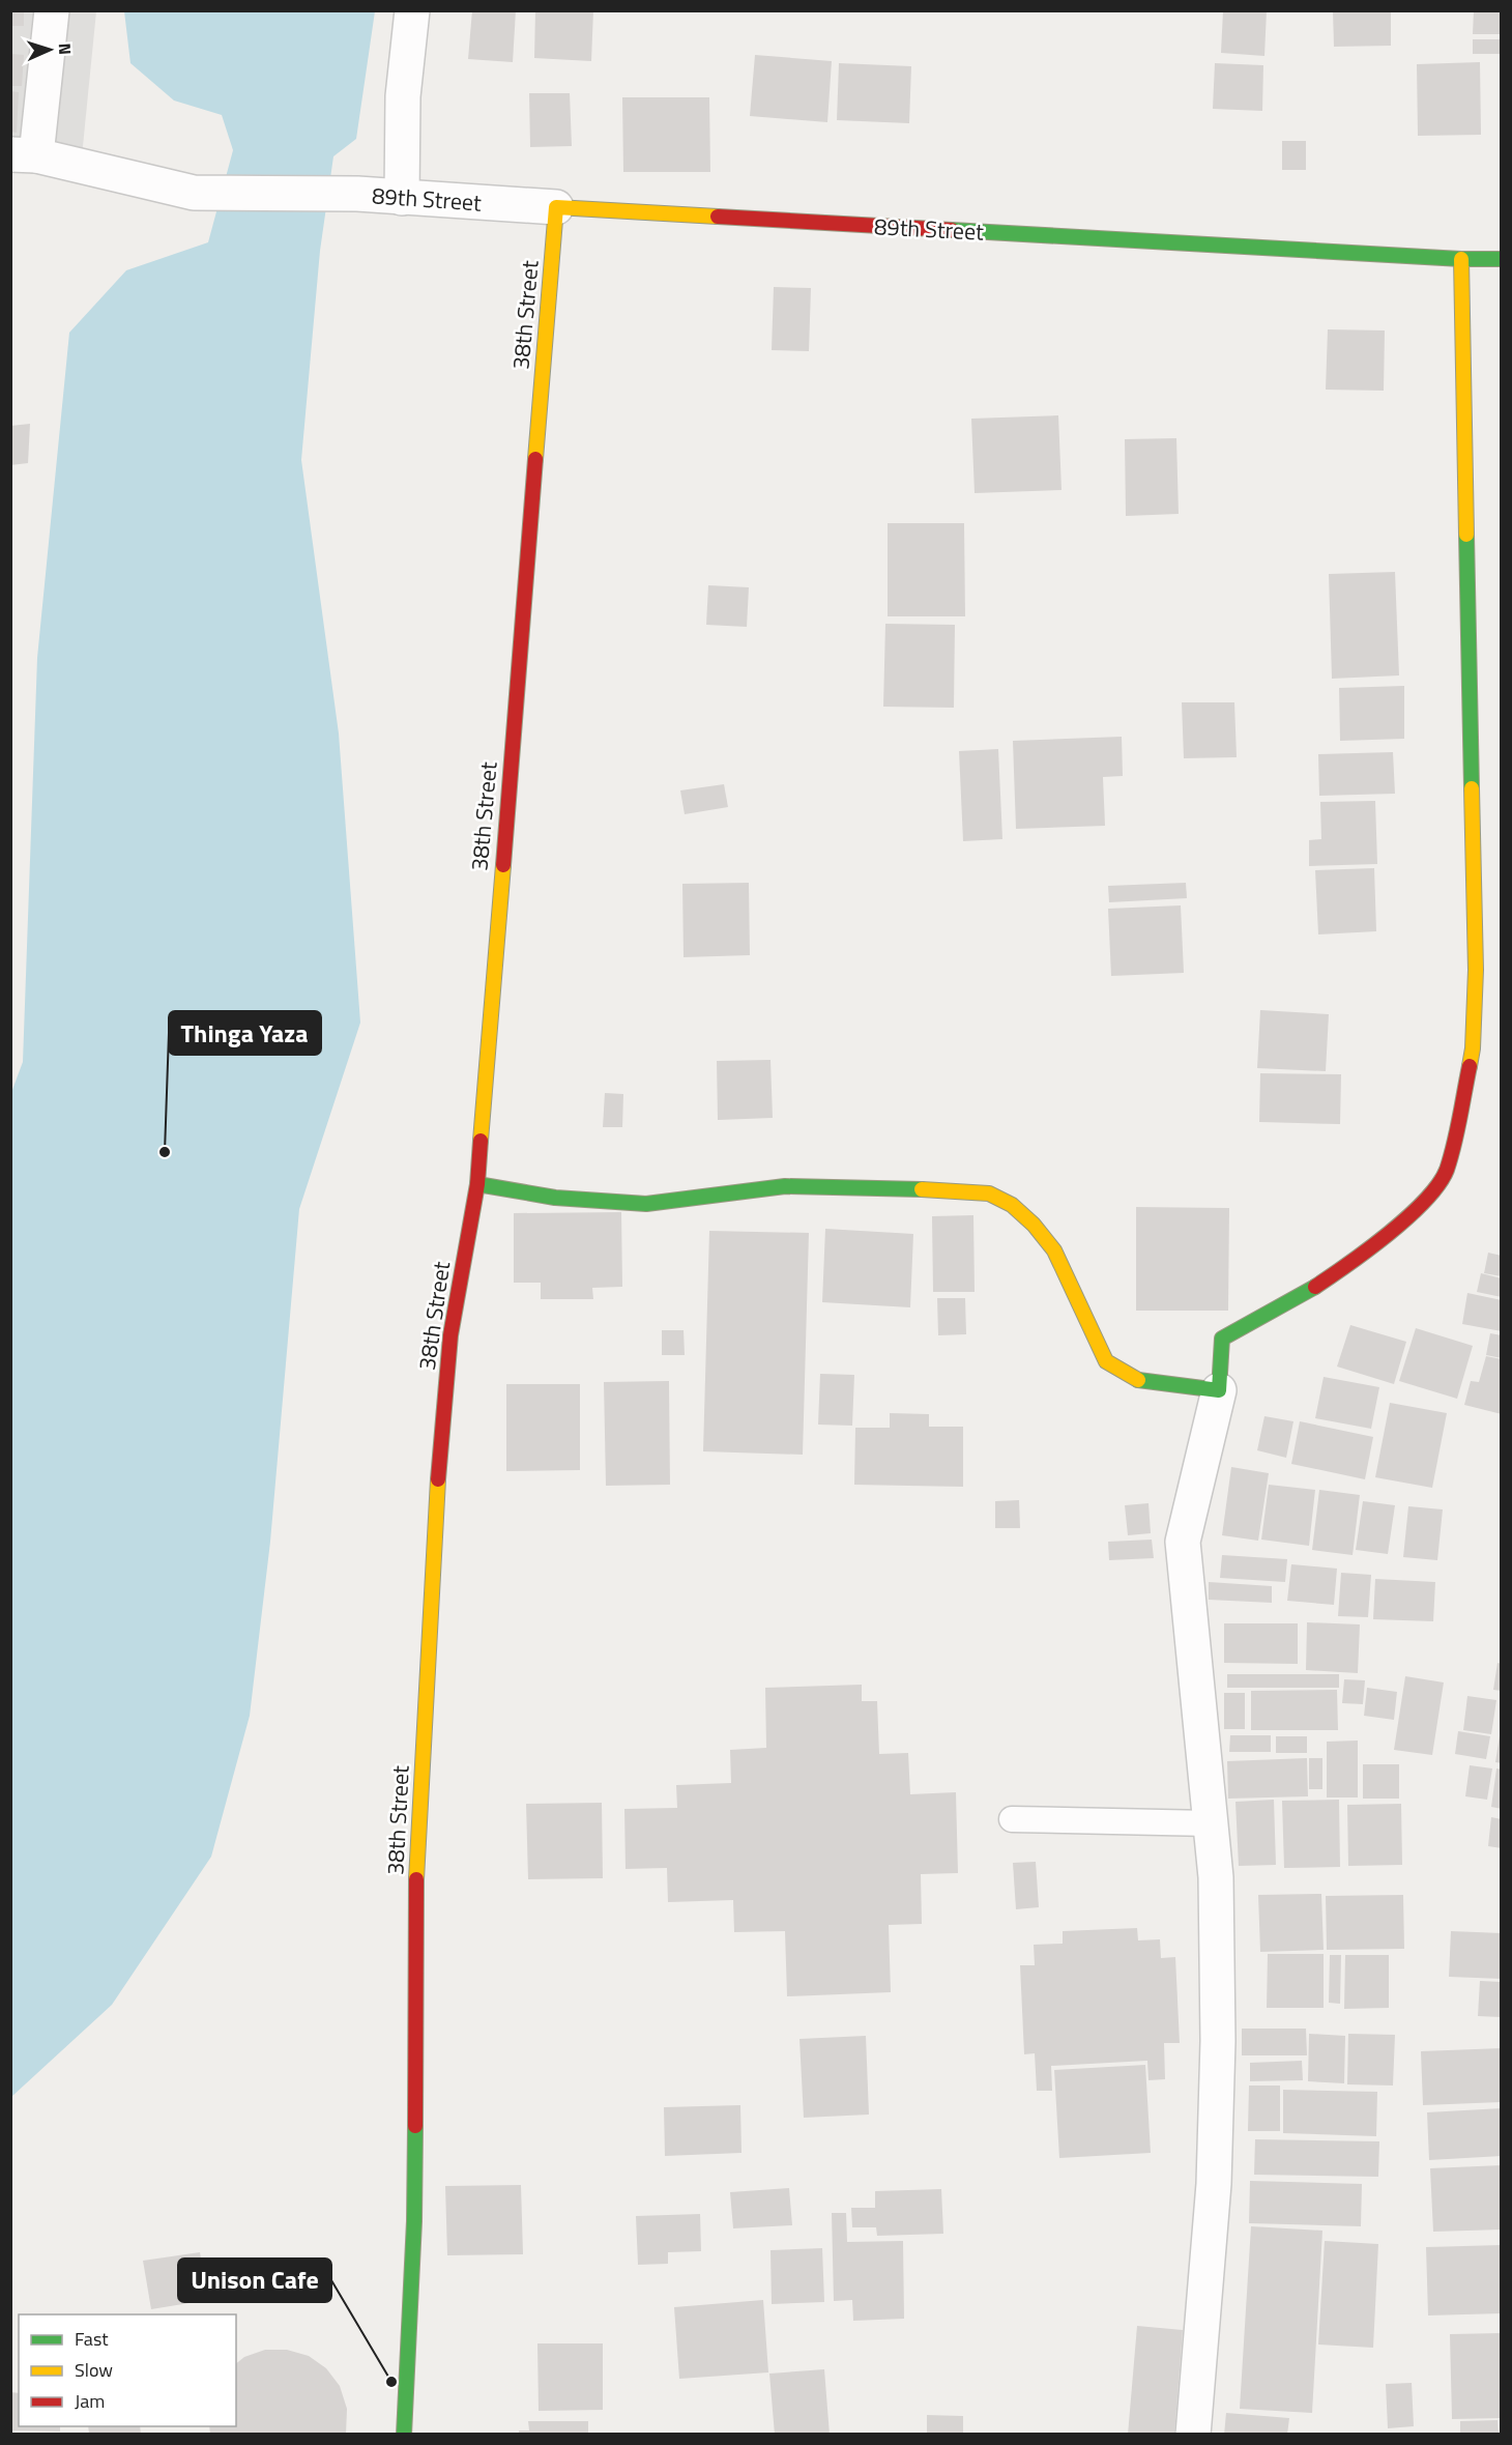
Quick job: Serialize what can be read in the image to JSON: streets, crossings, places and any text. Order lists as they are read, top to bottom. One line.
{"streets":{"main road":["89th Street","38th Street"]},"crossings":[["89th Street","38th Street"]],"places":["Thinga Yaza","Unison Cafe"],"legend":["Fast","Slow","Jam"],"north":"right"}
